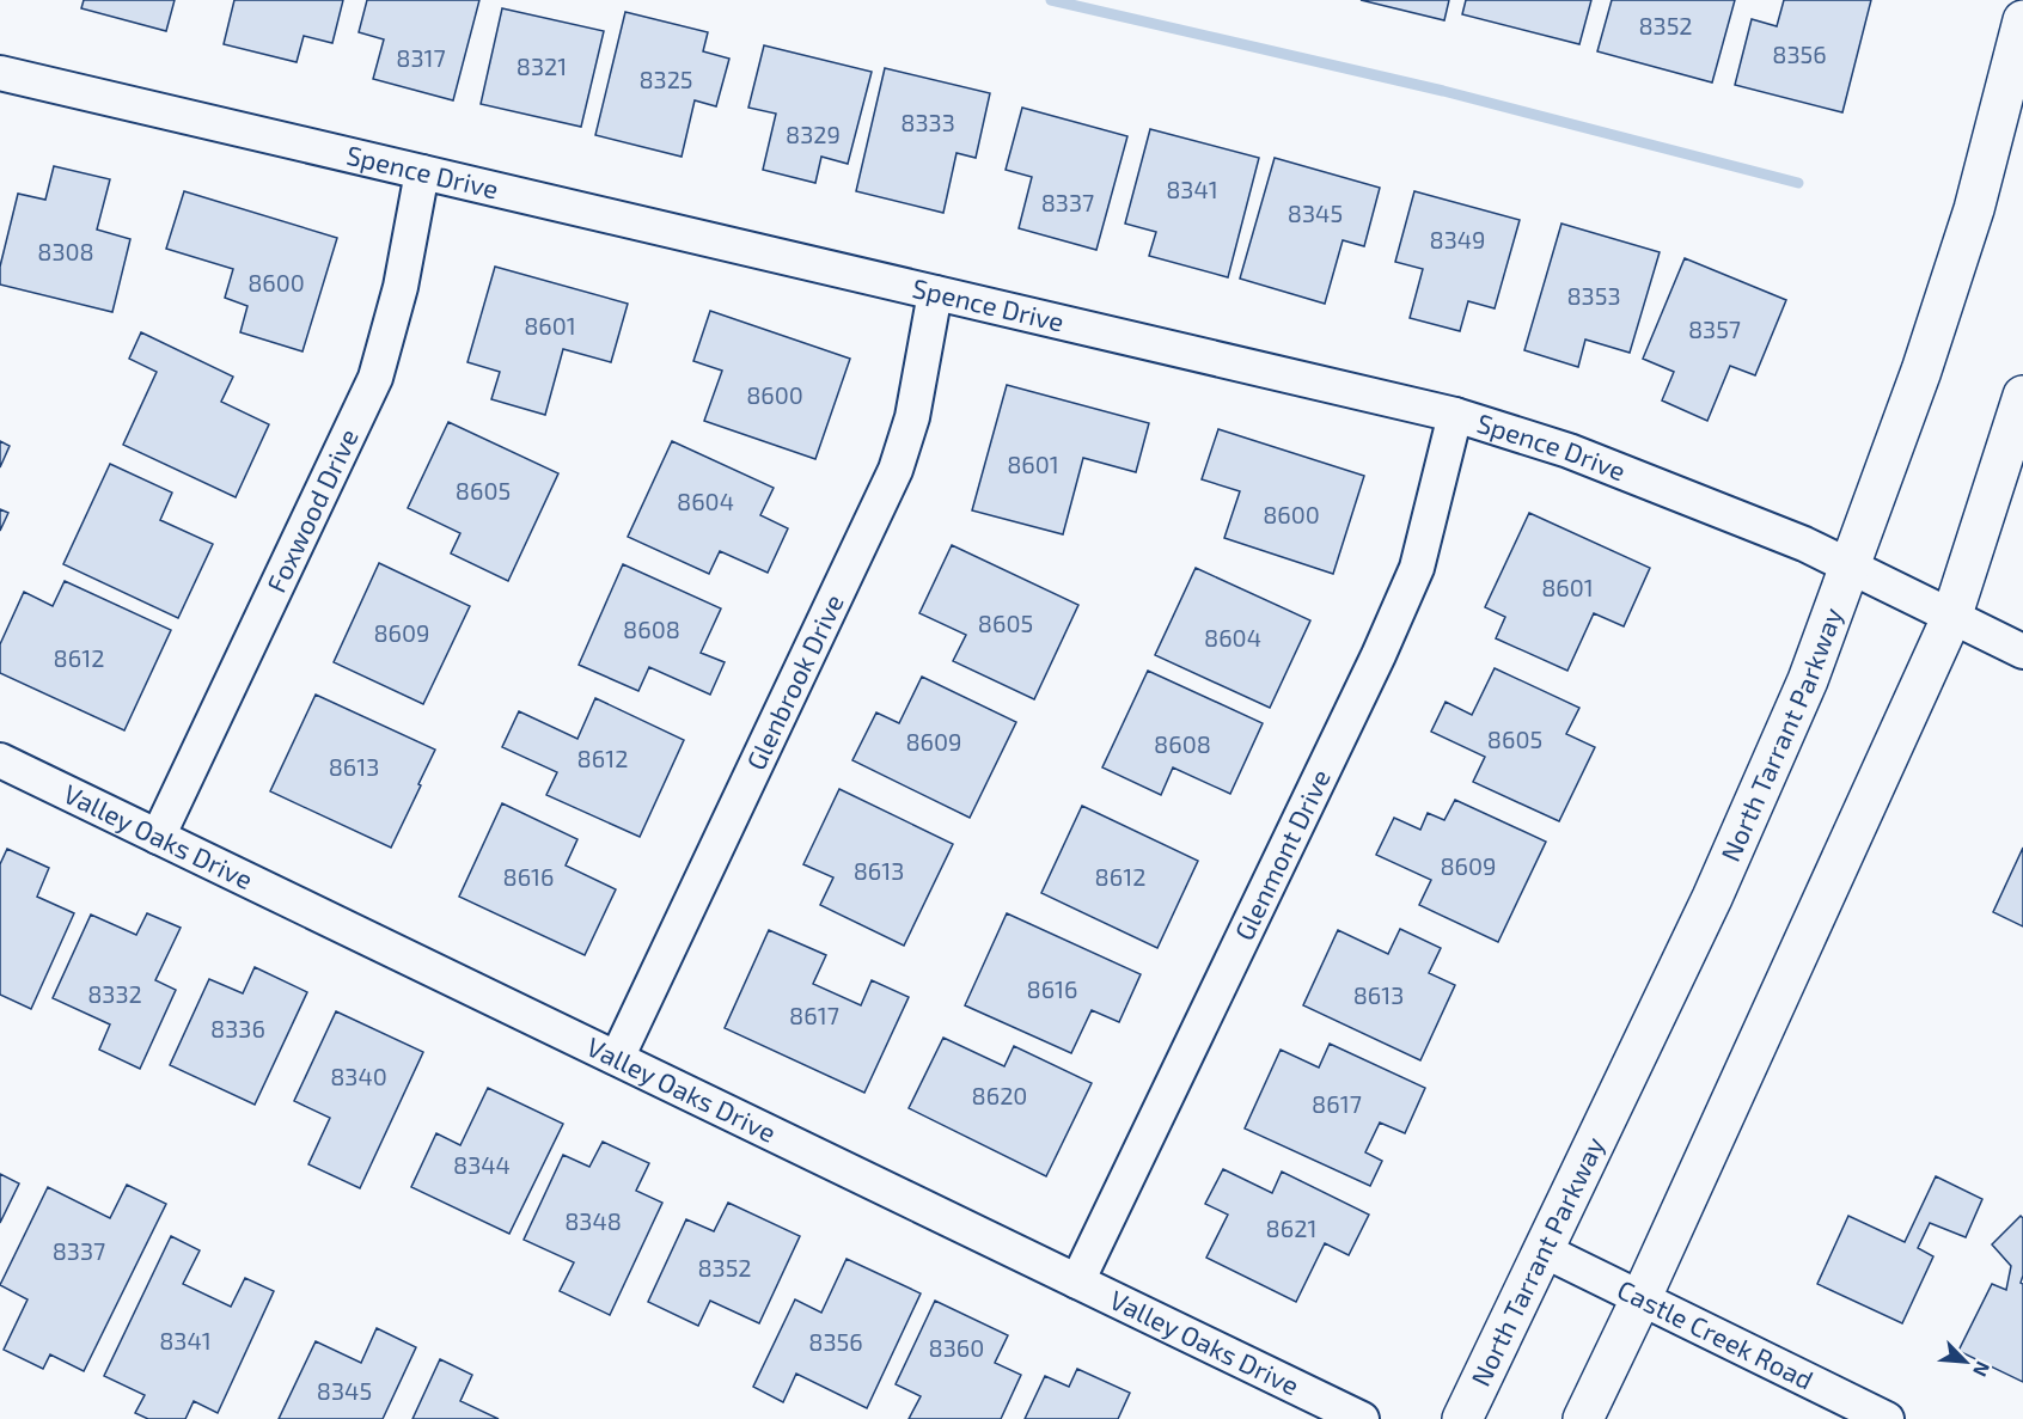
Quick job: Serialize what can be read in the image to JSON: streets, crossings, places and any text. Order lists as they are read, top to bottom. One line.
{"streets":{"main road":["North Tarrant Parkway"],"street":["Spence Drive","Foxwood Drive","Glenbrook Drive","Valley Oaks Drive","Glenmont Drive","Castle Creek Road"]},"crossings":[["Spence Drive","Foxwood Drive"],["Spence Drive","Glenbrook Drive"],["Spence Drive","North Tarrant Parkway"],["Spence Drive","Glenmont Drive"],["Foxwood Drive","Valley Oaks Drive"],["Glenbrook Drive","Valley Oaks Drive"],["North Tarrant Parkway","Castle Creek Road"],["Valley Oaks Drive","Glenmont Drive"]],"house_numbers":["8352","8356","8317","8321","8325","8333","8329","8341","8337","8345","8349","8308","8600","8353","8601","8357","8600","8601","8605","8604","8600","8601","8605","8608","8609","8604","8612","8605","8609","8608","8612","8613","8609","8613","8616","8612","8616","8332","8613","8617","8336","8340","8620","8617","8344","8348","8621","8337","8352","8341","8356","8360","8345"],"north":"bottom right"}
